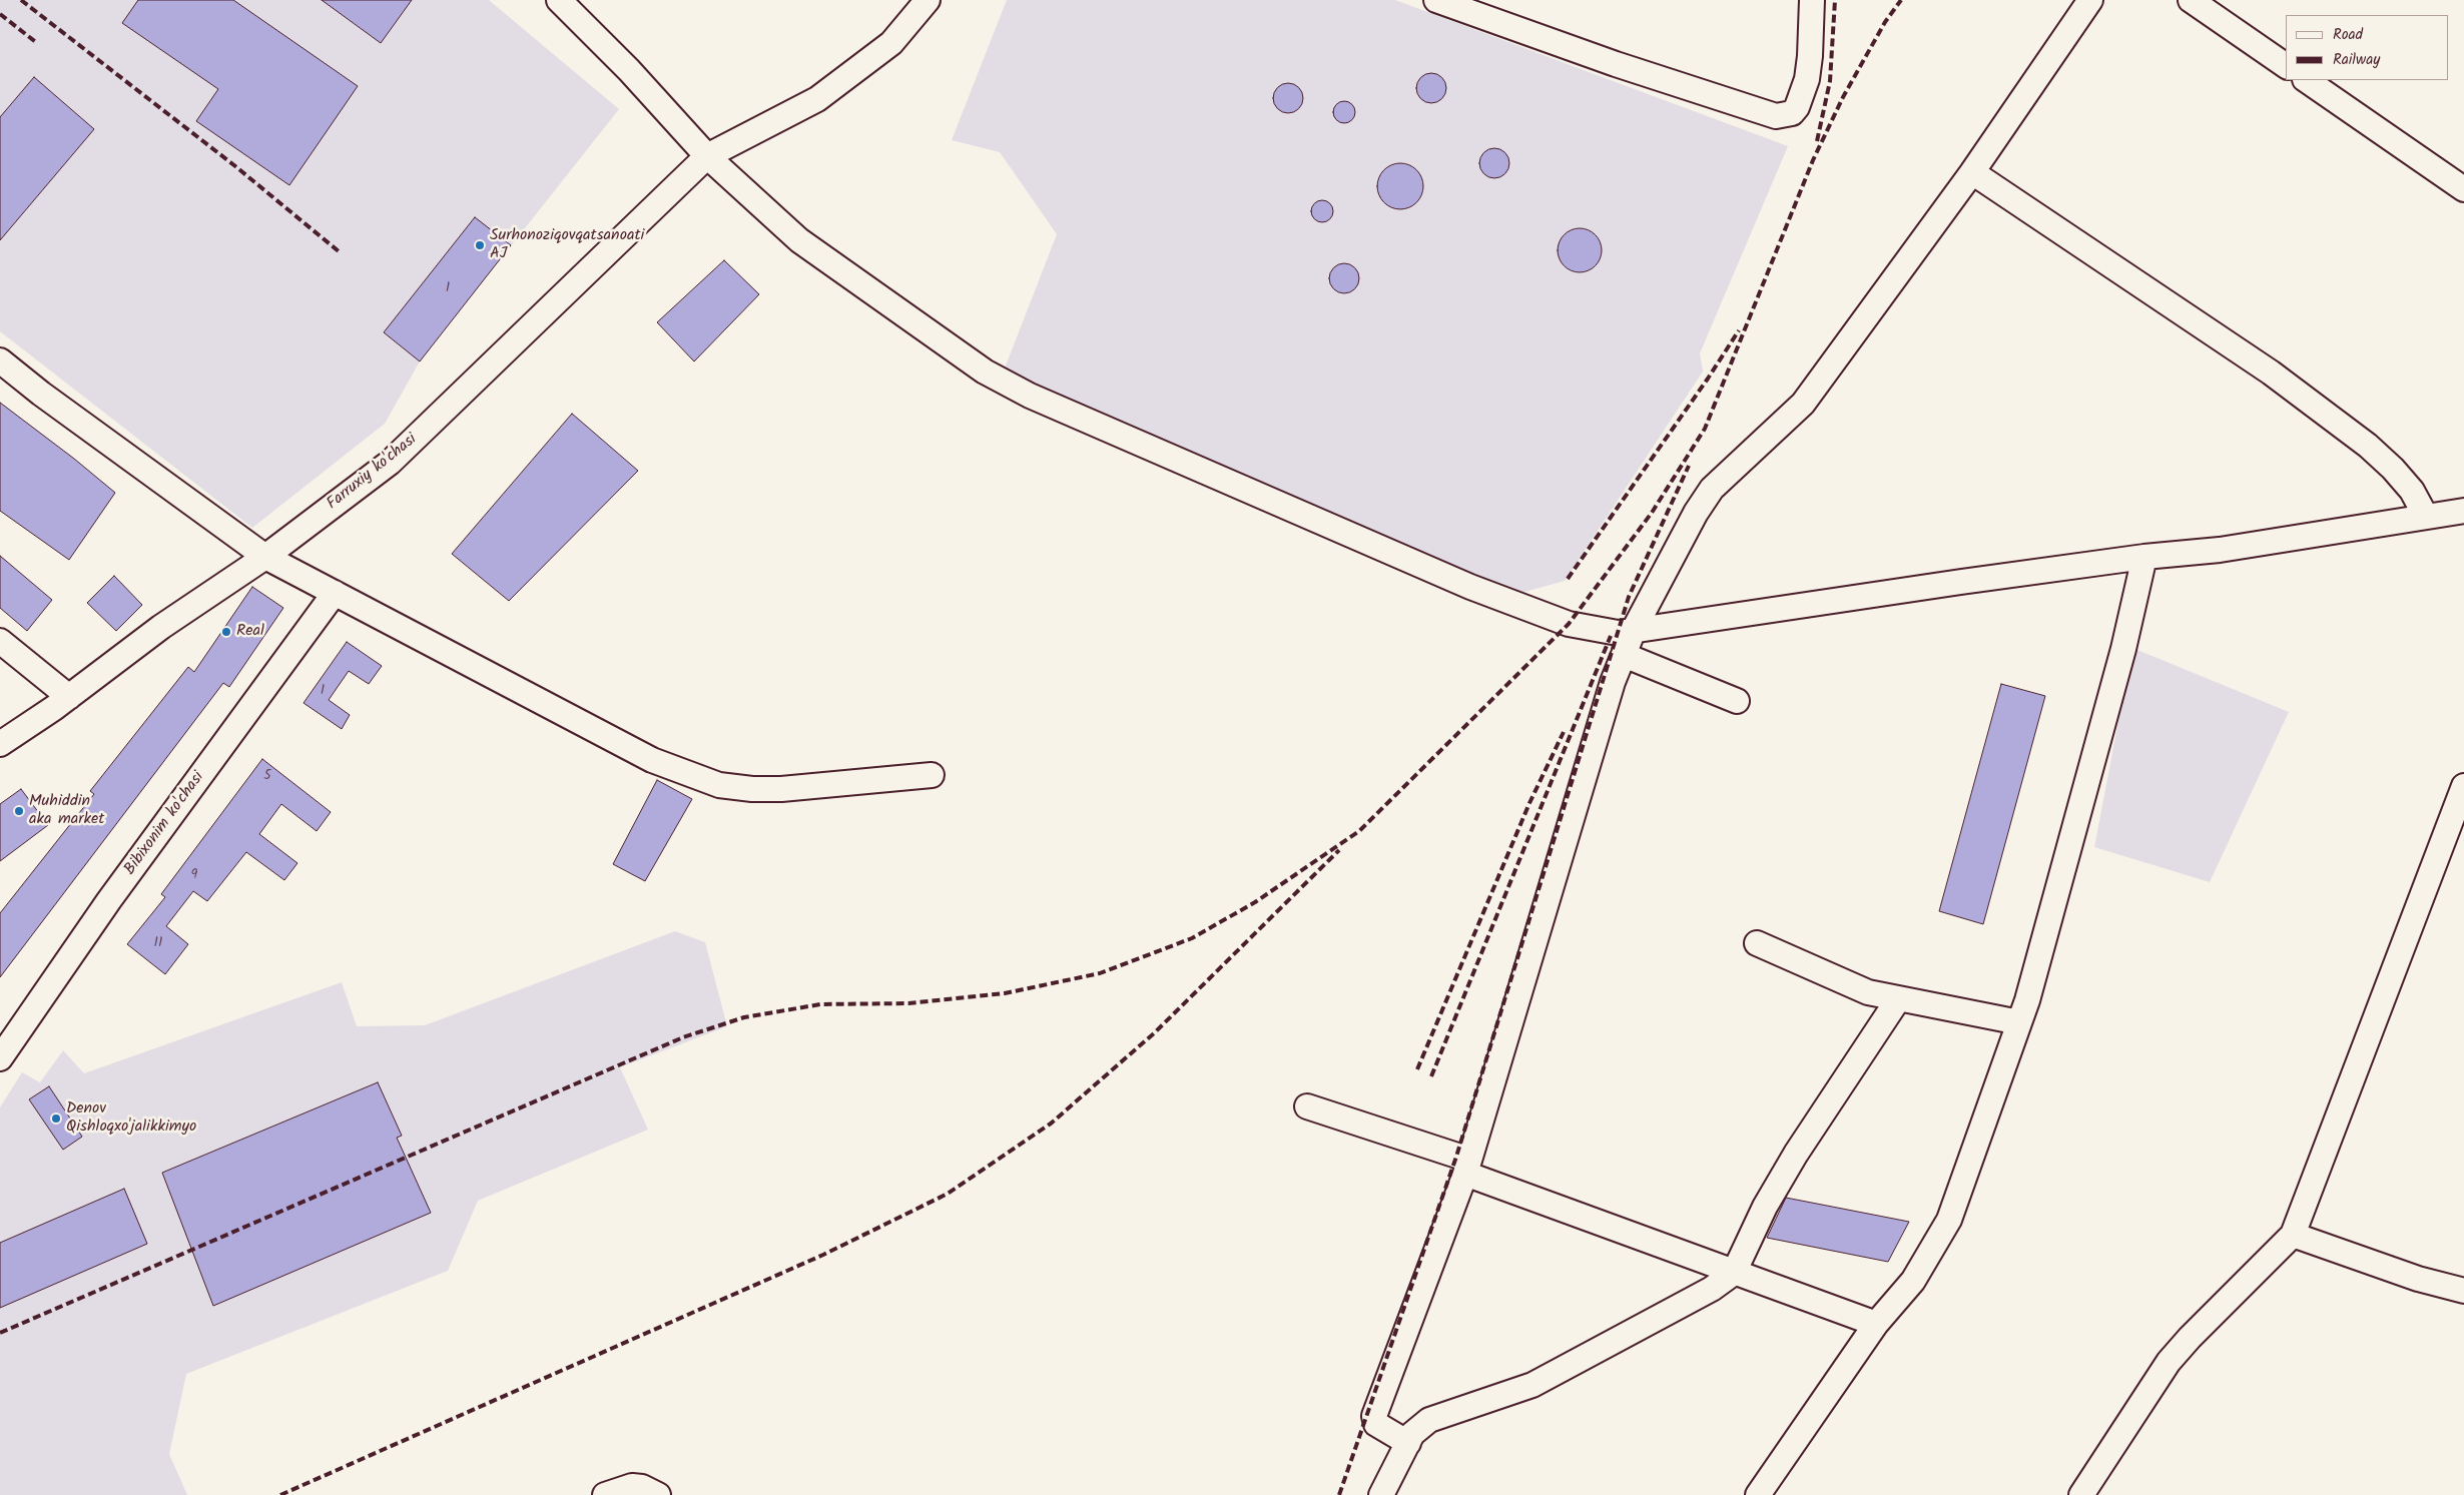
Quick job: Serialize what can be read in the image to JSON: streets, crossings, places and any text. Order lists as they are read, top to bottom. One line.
{"streets":{"street":["Farruxiy ko'chasi","Bibixonim ko'chasi"]},"places":["Surhonoziqovqatsanoati AJ","Real","Muhiddin aka market","Denov Qishloqxo'jalikkimyo"],"house_numbers":["1","1","5","9","11"],"legend":["Road","Railway"]}
